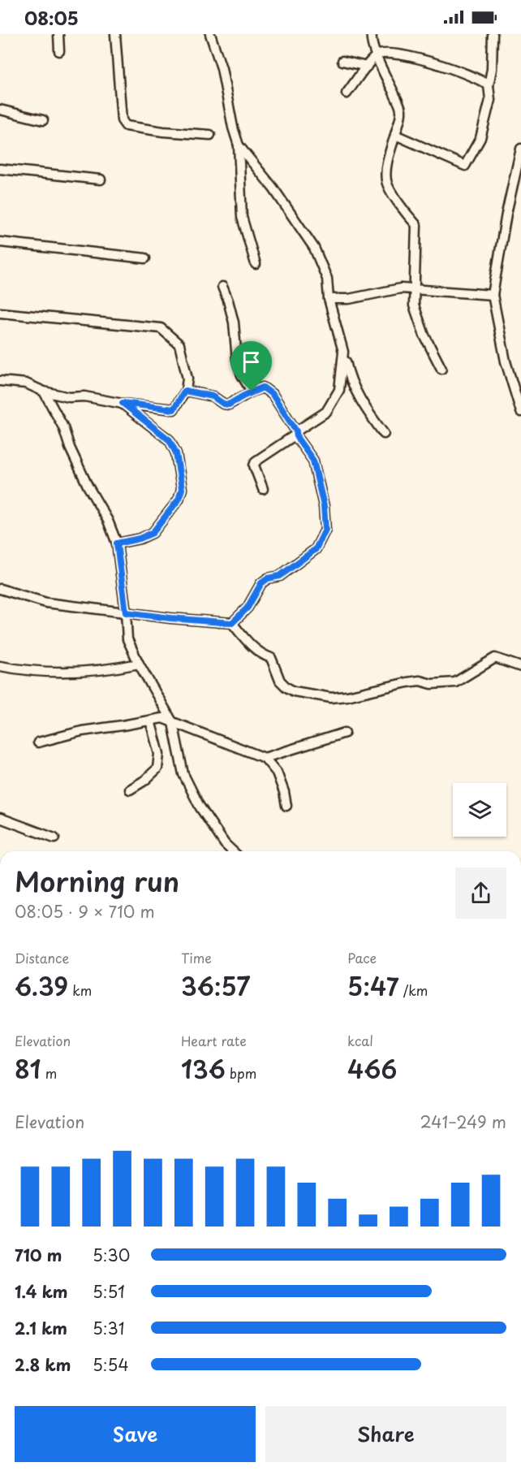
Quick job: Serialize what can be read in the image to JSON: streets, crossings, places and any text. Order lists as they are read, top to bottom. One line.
{"page":{"status":"08:05","heading":["Morning run","08:05 · 9 × 710 m"],"stats":[["Distance","6.39 km"],["Time","36:57"],["Pace","5:47 /km"],["Elevation","81 m"],["Heart rate","136 bpm"],["kcal","466"]],"chart":["Elevation","241–249 m"],"list":[{"name":"710 m","note":"5:30"},{"name":"1.4 km","note":"5:51"},{"name":"2.1 km","note":"5:31"},{"name":"2.8 km","note":"5:54"}],"buttons":["Save","Share"]}}
